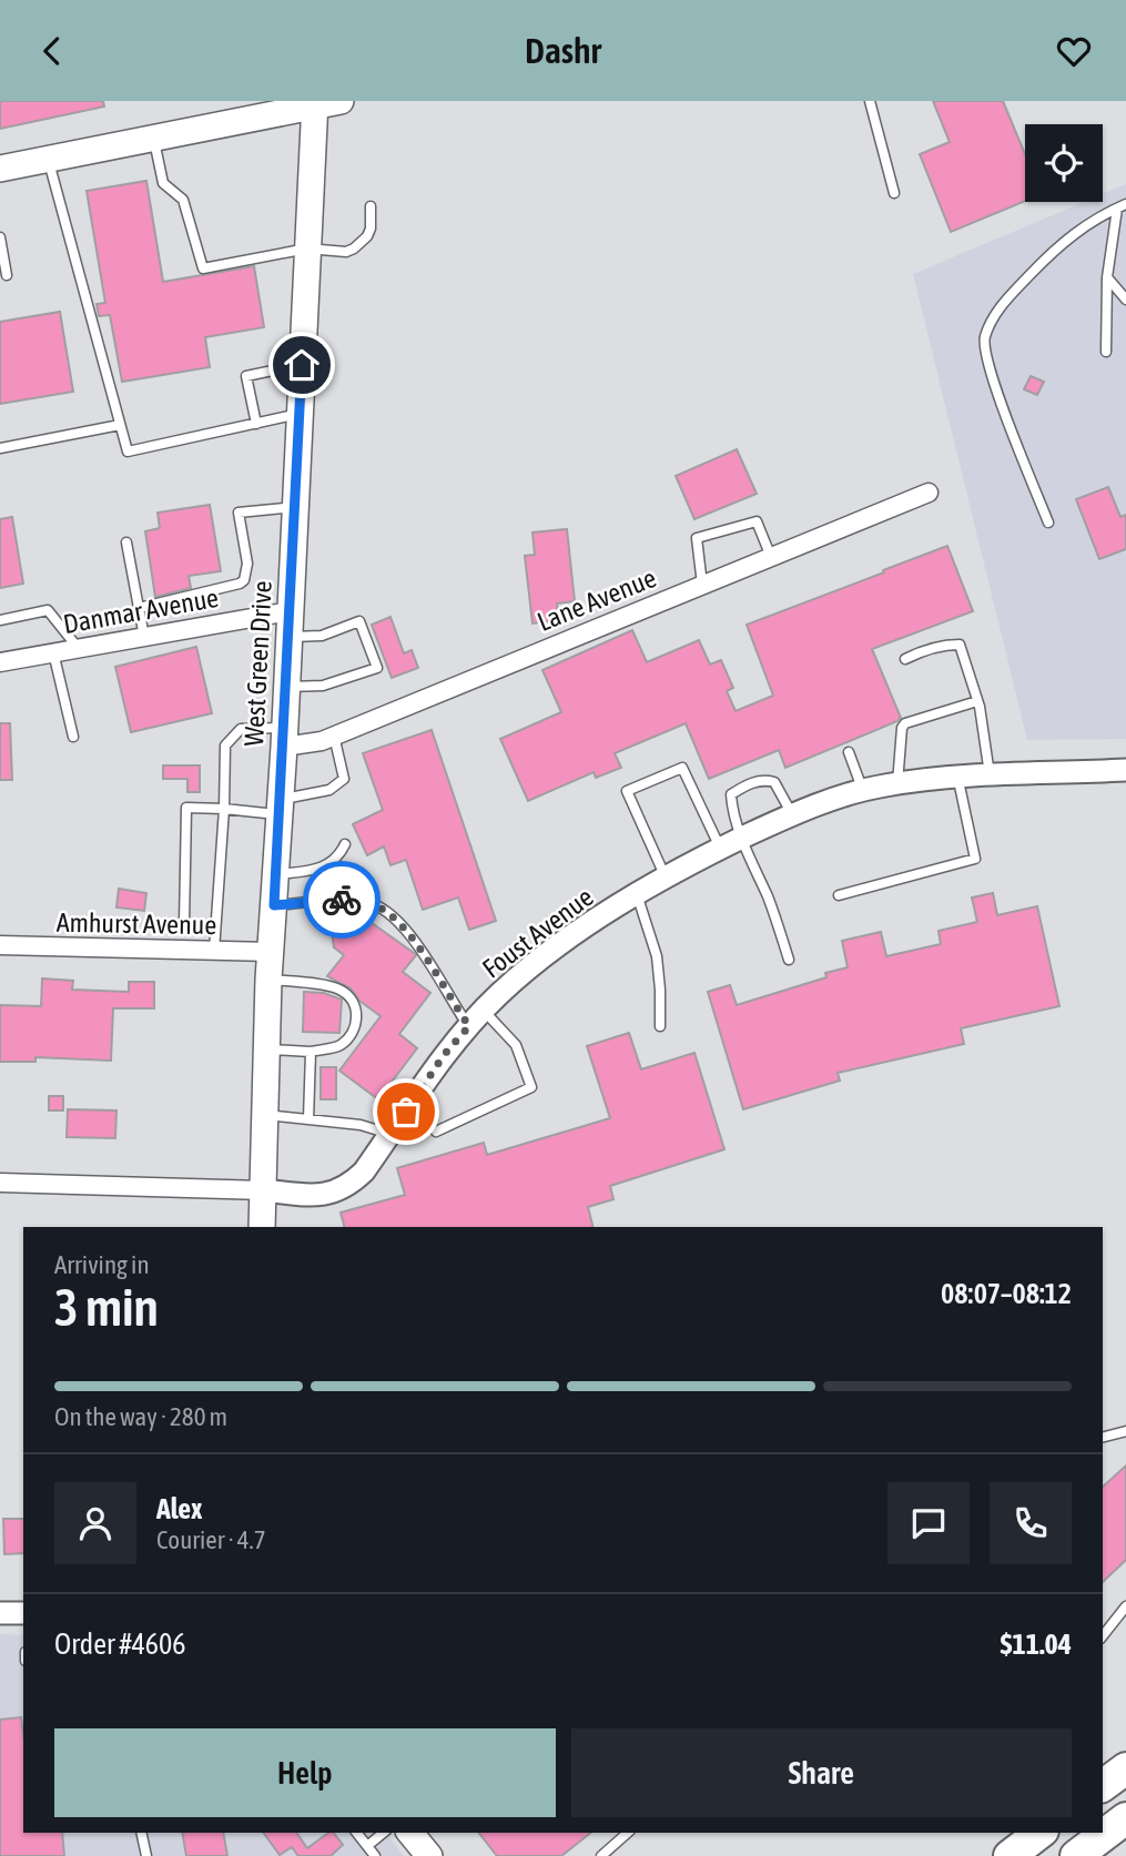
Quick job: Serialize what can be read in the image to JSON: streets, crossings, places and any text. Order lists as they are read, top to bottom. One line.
{"streets":{"main road":["West Green Drive"],"street":["Lane Avenue","Danmar Avenue","Amhurst Avenue","Foust Avenue"]},"crossings":[["Lane Avenue","West Green Drive"],["Danmar Avenue","West Green Drive"],["West Green Drive","Amhurst Avenue"],["West Green Drive","Foust Avenue"]],"page":{"header":"Dashr","heading":["3 min","Arriving in","08:07–08:12"],"panel":["Alex","Courier · 4.7","Order #4606","$11.04"],"bar":"On the way · 280 m","buttons":["Help","Share"]}}
